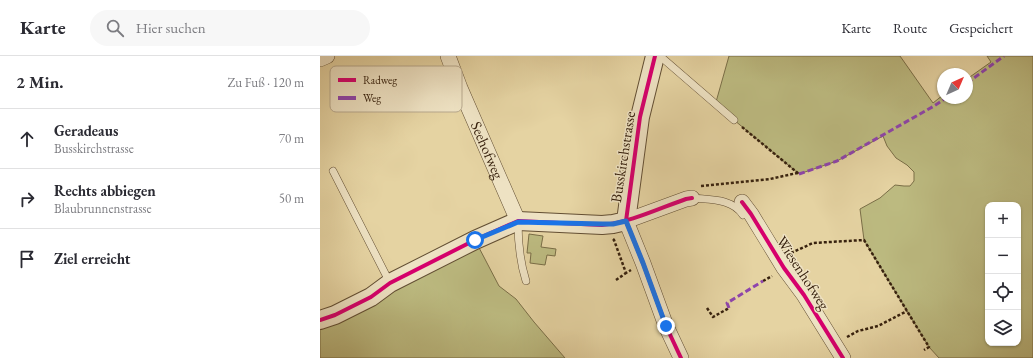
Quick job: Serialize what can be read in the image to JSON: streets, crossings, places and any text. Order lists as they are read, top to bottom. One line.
{"streets":{"street":["Seehofweg","Busskirchstrasse","Wiesenhofweg"]},"crossings":[["Seehofweg","Busskirchstrasse"]],"legend":["Radweg","Weg"],"north":"top right","page":{"header":"Karte","search":"Hier suchen","nav":["Karte","Route","Gespeichert"],"heading":["2 Min.","Zu Fuß · 120 m"],"list":[["Geradeaus","Busskirchstrasse","70 m"],["Rechts abbiegen","Blaubrunnenstrasse","50 m"],"Ziel erreicht"],"map_buttons":["+","−"]}}
